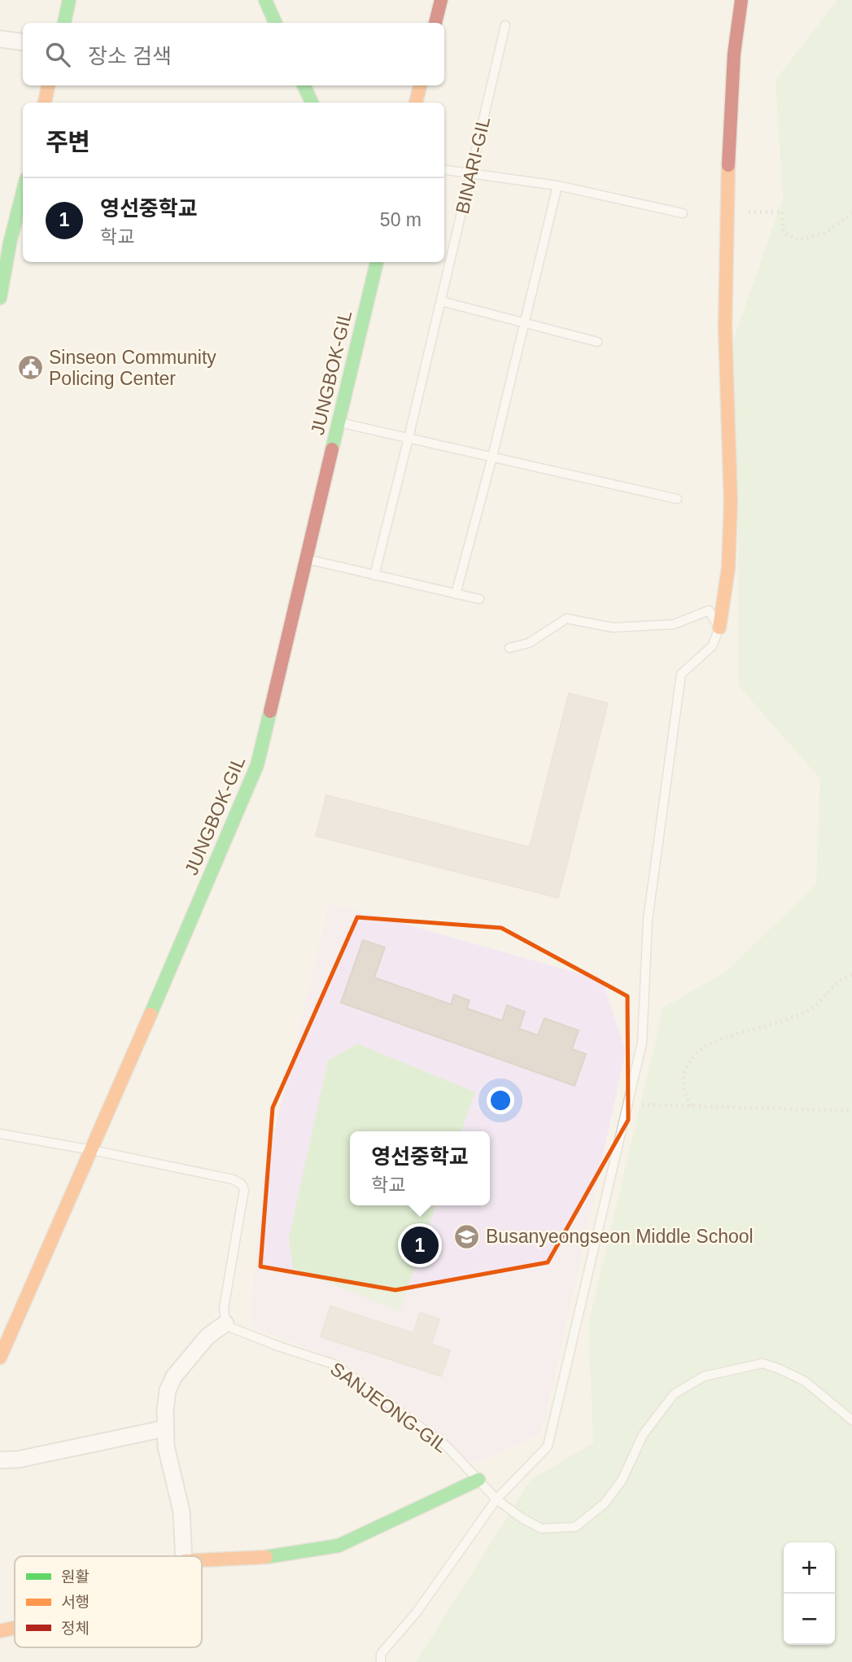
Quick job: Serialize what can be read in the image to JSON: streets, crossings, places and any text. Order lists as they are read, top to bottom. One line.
{"streets":{"street":["JUNGBOK-GIL"],"lane":["BINARI-GIL","SANJEONG-GIL"]},"places":{"public building":["Sinseon Community Policing Center"],"school or university":["Busanyeongseon Middle School"]},"legend":["원활","서행","정체"],"page":{"search":"장소 검색","heading":"주변","list":[{"mark":"1","name":"영선중학교","note":"학교","value":"50 m"}],"popup":["영선중학교","학교"],"pins":"1","map_buttons":["+","−"]}}
